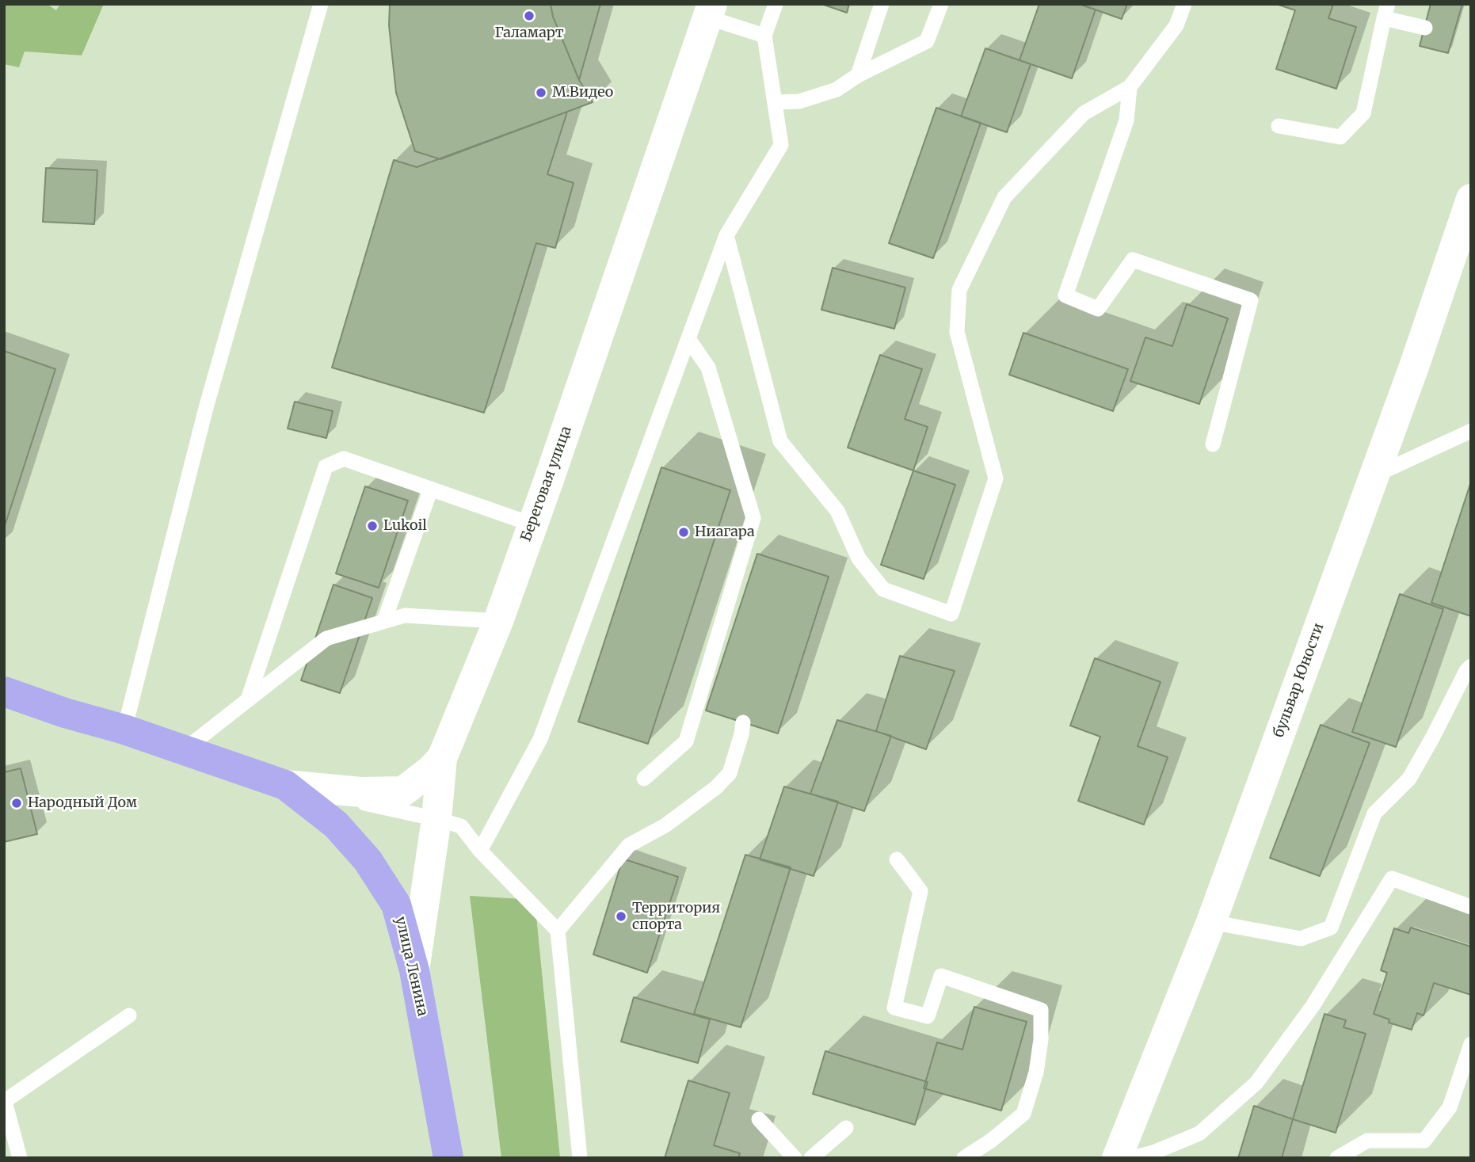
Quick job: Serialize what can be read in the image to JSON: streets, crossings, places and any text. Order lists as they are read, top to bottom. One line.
{"streets":{"main road":["Береговая улица","бульвар Юности","улица Ленина"]},"crossings":[["Береговая улица","улица Ленина"]],"places":["Галамарт","М.Видео","Lukoil","Ниагара","Народный Дом","Территория спорта"]}
